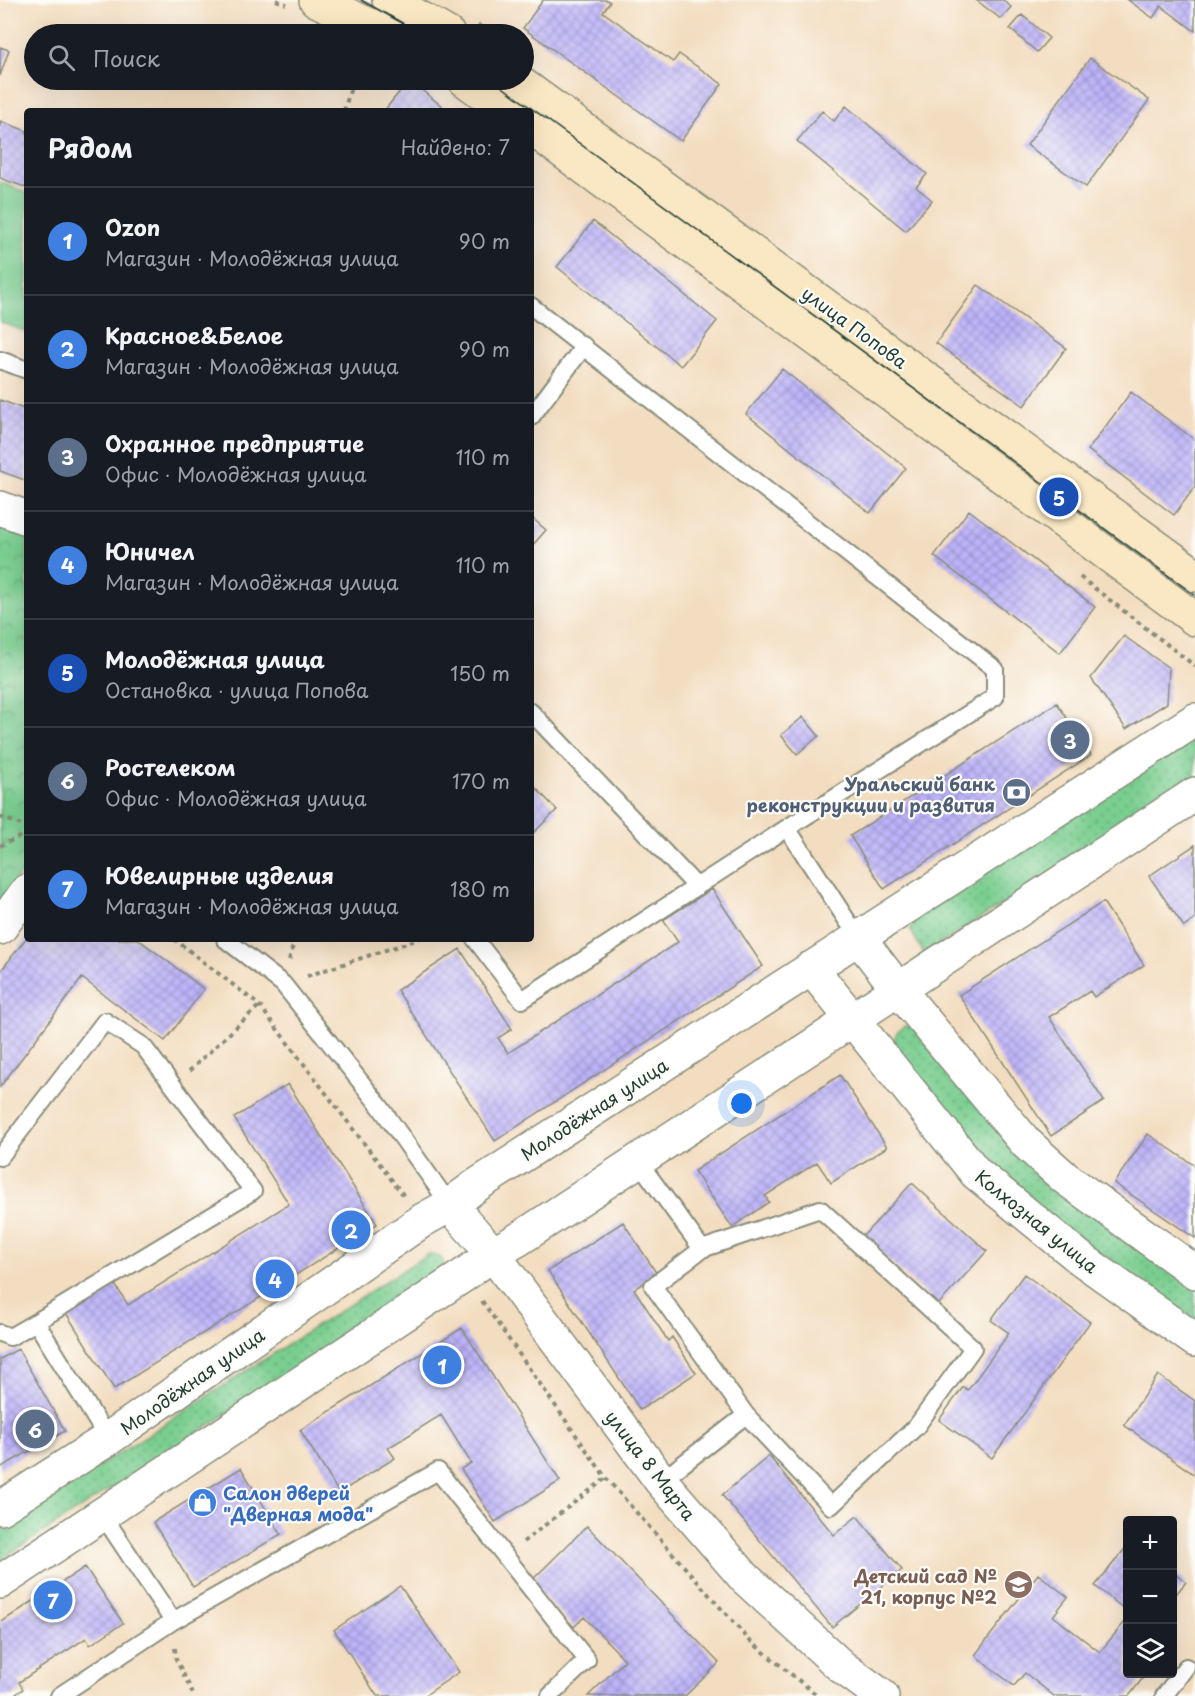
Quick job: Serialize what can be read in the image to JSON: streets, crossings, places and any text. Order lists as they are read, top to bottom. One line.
{"streets":{"street":["улица Попова","Молодёжная улица","Колхозная улица","улица 8 Марта"]},"crossings":[["Молодёжная улица","Колхозная улица"],["Молодёжная улица","улица 8 Марта"]],"places":{"bank":["Уральский банк реконструкции и развития"],"shop":["Салон дверей \"Дверная мода\""],"school or university":["Детский сад № 21, корпус №2"]},"page":{"search":"Поиск","heading":["Рядом","Найдено: 7"],"list":[{"mark":"1","name":"Ozon","note":"Магазин · Молодёжная улица","value":"90 m"},{"mark":"2","name":"Красное&Белое","note":"Магазин · Молодёжная улица","value":"90 m"},{"mark":"3","name":"Охранное предприятие","note":"Офис · Молодёжная улица","value":"110 m"},{"mark":"4","name":"Юничел","note":"Магазин · Молодёжная улица","value":"110 m"},{"mark":"5","name":"Молодёжная улица","note":"Остановка · улица Попова","value":"150 m"},{"mark":"6","name":"Ростелеком","note":"Офис · Молодёжная улица","value":"170 m"},{"mark":"7","name":"Ювелирные изделия","note":"Магазин · Молодёжная улица","value":"180 m"}],"pins":["5","3","2","4","1","6","7"],"map_buttons":["+","−"]}}
